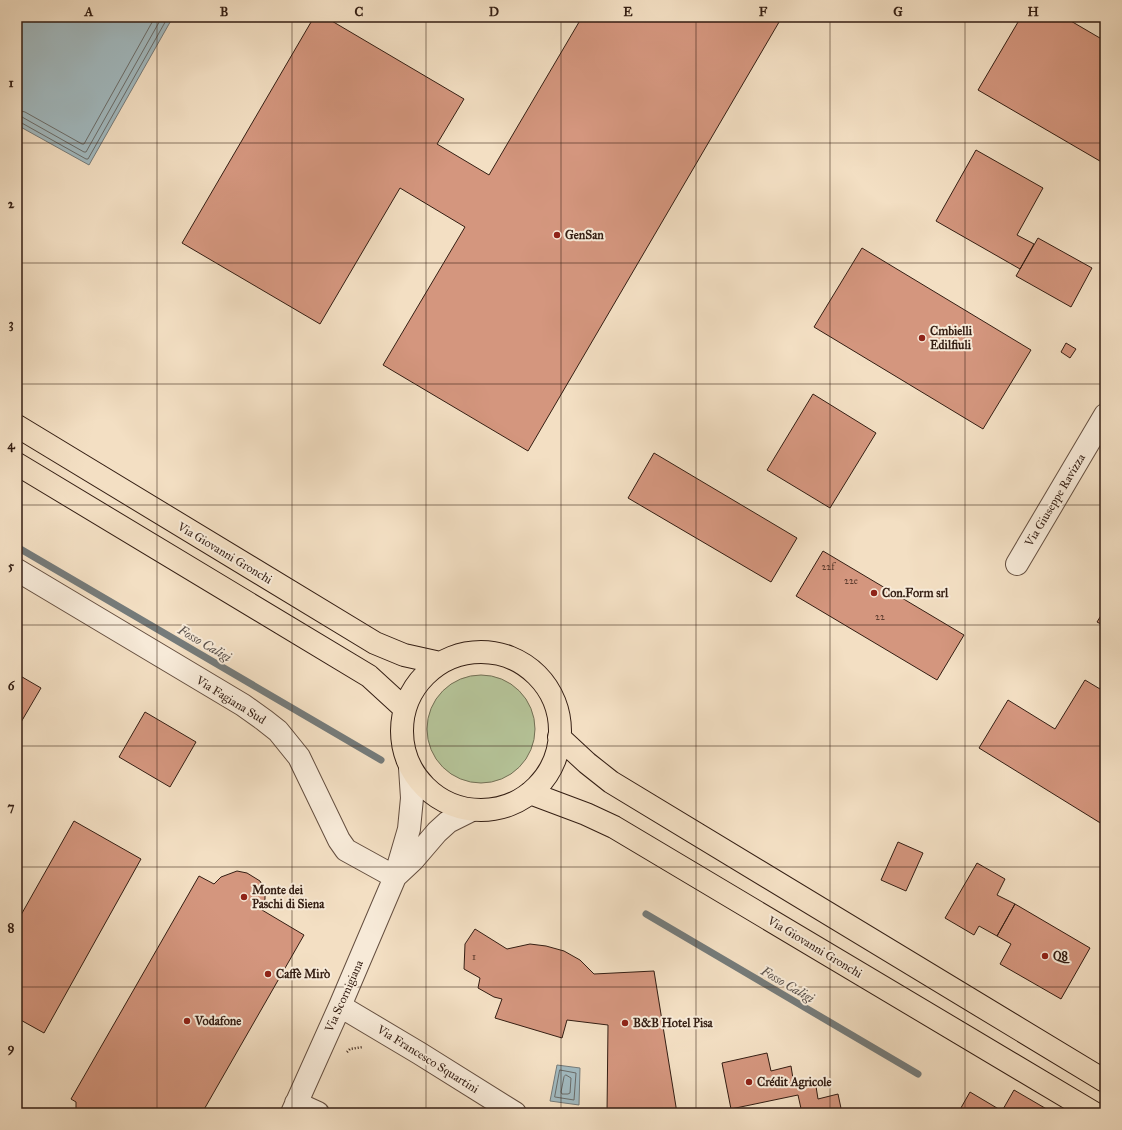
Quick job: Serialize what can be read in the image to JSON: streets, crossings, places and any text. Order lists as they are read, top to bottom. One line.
{"streets":{"main road":["Via Giovanni Gronchi"],"street":["Via Giuseppe Ravizza","Via Fagiana Sud","Via Scornigiana","Via Francesco Squartini"]},"crossings":[["Via Fagiana Sud","Via Scornigiana"],["Via Scornigiana","Via Francesco Squartini"]],"water":["Fosso Caligi"],"places":["GenSan","Cmbielli Edilfiuli","Con.Form srl","Monte dei Paschi di Siena","Q8","Caffè Mirò","Vodafone","B&B Hotel Pisa","Crédit Agricole"],"house_numbers":["22f","22e","22","1"],"grid":{"columns":["A","B","C","D","E","F","G","H"],"rows":["1","2","3","4","5","6","7","8","9"]}}
